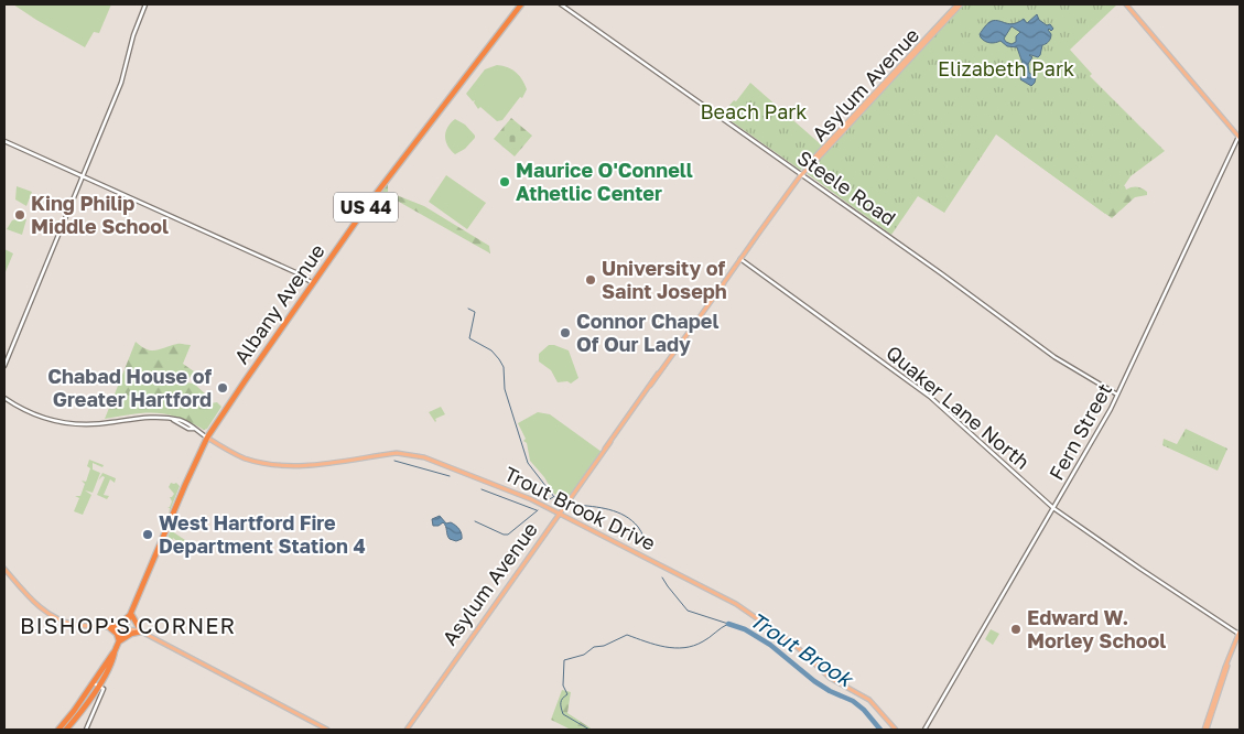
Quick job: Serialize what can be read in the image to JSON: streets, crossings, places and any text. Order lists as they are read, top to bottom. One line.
{"streets":{"highway":["US 44","Albany Avenue"],"main road":["Asylum Avenue","Trout Brook Drive"],"street":["Steele Road","Quaker Lane North","Fern Street"]},"crossings":[["Asylum Avenue","Steele Road"],["Asylum Avenue","Quaker Lane North"],["Asylum Avenue","Trout Brook Drive"],["Steele Road","Fern Street"],["Albany Avenue","Trout Brook Drive"],["Quaker Lane North","Fern Street"]],"districts":["BISHOP'S CORNER"],"water":["Trout Brook"],"parks":["Elizabeth Park","Beach Park"],"places":["Maurice O'Connell Athetlic Center","King Philip Middle School","University of Saint Joseph","Connor Chapel Of Our Lady","Chabad House of Greater Hartford","West Hartford Fire Department Station 4","Edward W. Morley School"]}
